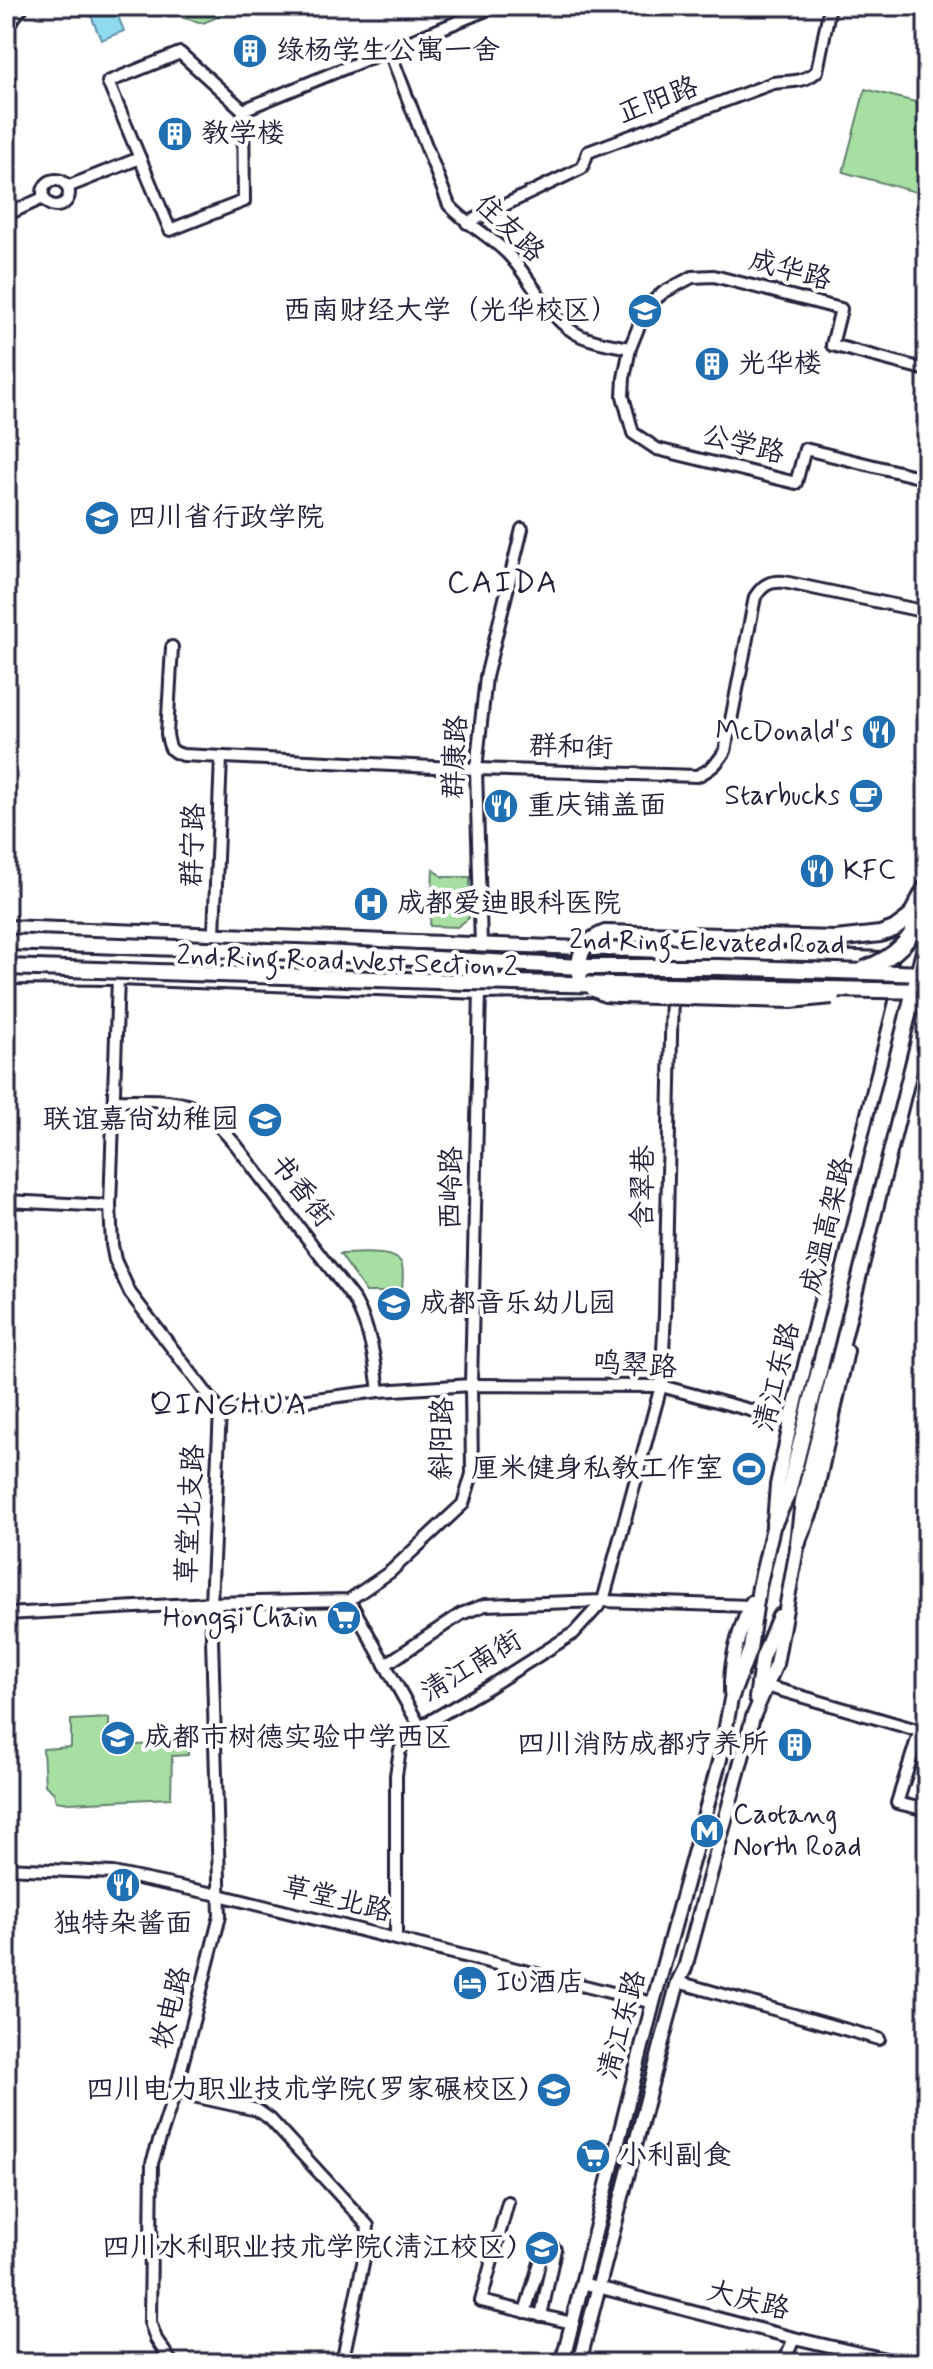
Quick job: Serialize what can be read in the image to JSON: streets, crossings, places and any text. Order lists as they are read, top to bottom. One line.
{"streets":{"highway":["2nd Ring Elevated Road","成温高架路"],"main road":["2nd Ring Road West Section 2","清江东路"],"street":["正阳路","住友路","成华路","公学路","群和街","群康路","群宁路","含翠巷","西岭路","书香街","鸣翠路","斜阳路","草堂北支路","清江南街","草堂北路","牧电路","大庆路"]},"crossings":[["正阳路","住友路"],["住友路","成华路"],["住友路","公学路"],["成华路","公学路"],["群和街","群康路"],["群和街","群宁路"],["群康路","2nd Ring Road West Section 2"],["群康路","西岭路"],["群宁路","2nd Ring Road West Section 2"],["2nd Ring Elevated Road","2nd Ring Road West Section 2"],["2nd Ring Elevated Road","成温高架路"],["2nd Ring Elevated Road","清江东路"],["2nd Ring Road West Section 2","含翠巷"],["2nd Ring Road West Section 2","西岭路"],["2nd Ring Road West Section 2","清江东路"],["2nd Ring Road West Section 2","草堂北支路"],["含翠巷","鸣翠路"],["含翠巷","清江南街"],["西岭路","鸣翠路"],["西岭路","斜阳路"],["书香街","斜阳路"],["书香街","草堂北支路"],["成温高架路","清江东路"],["鸣翠路","清江东路"],["鸣翠路","斜阳路"],["清江东路","草堂北路"],["清江东路","大庆路"],["斜阳路","草堂北支路"],["草堂北支路","草堂北路"],["草堂北支路","牧电路"],["清江南街","草堂北路"],["草堂北路","牧电路"]],"districts":["CAIDA","QINGHUA"],"places":{"building":["绿杨学生公寓一舍","教学楼","光华楼","四川消防成都疗养所"],"school or university":["西南财经大学（光华校区）","四川省行政学院","联谊嘉尚幼稚园","成都音乐幼儿园","成都市树德实验中学西区","四川电力职业技术学院(罗家碾校区)","四川水利职业技术学院(清江校区)"],"restaurant":["McDonald's","重庆铺盖面","KFC","独特杂酱面"],"cafe":["Starbucks"],"hospital":["成都爱迪眼科医院"],"sports":["厘米健身私教工作室"],"supermarket":["Hongqi Chain","小利副食"],"metro station":["Caotang North Road"],"hotel":["IU酒店"]}}
